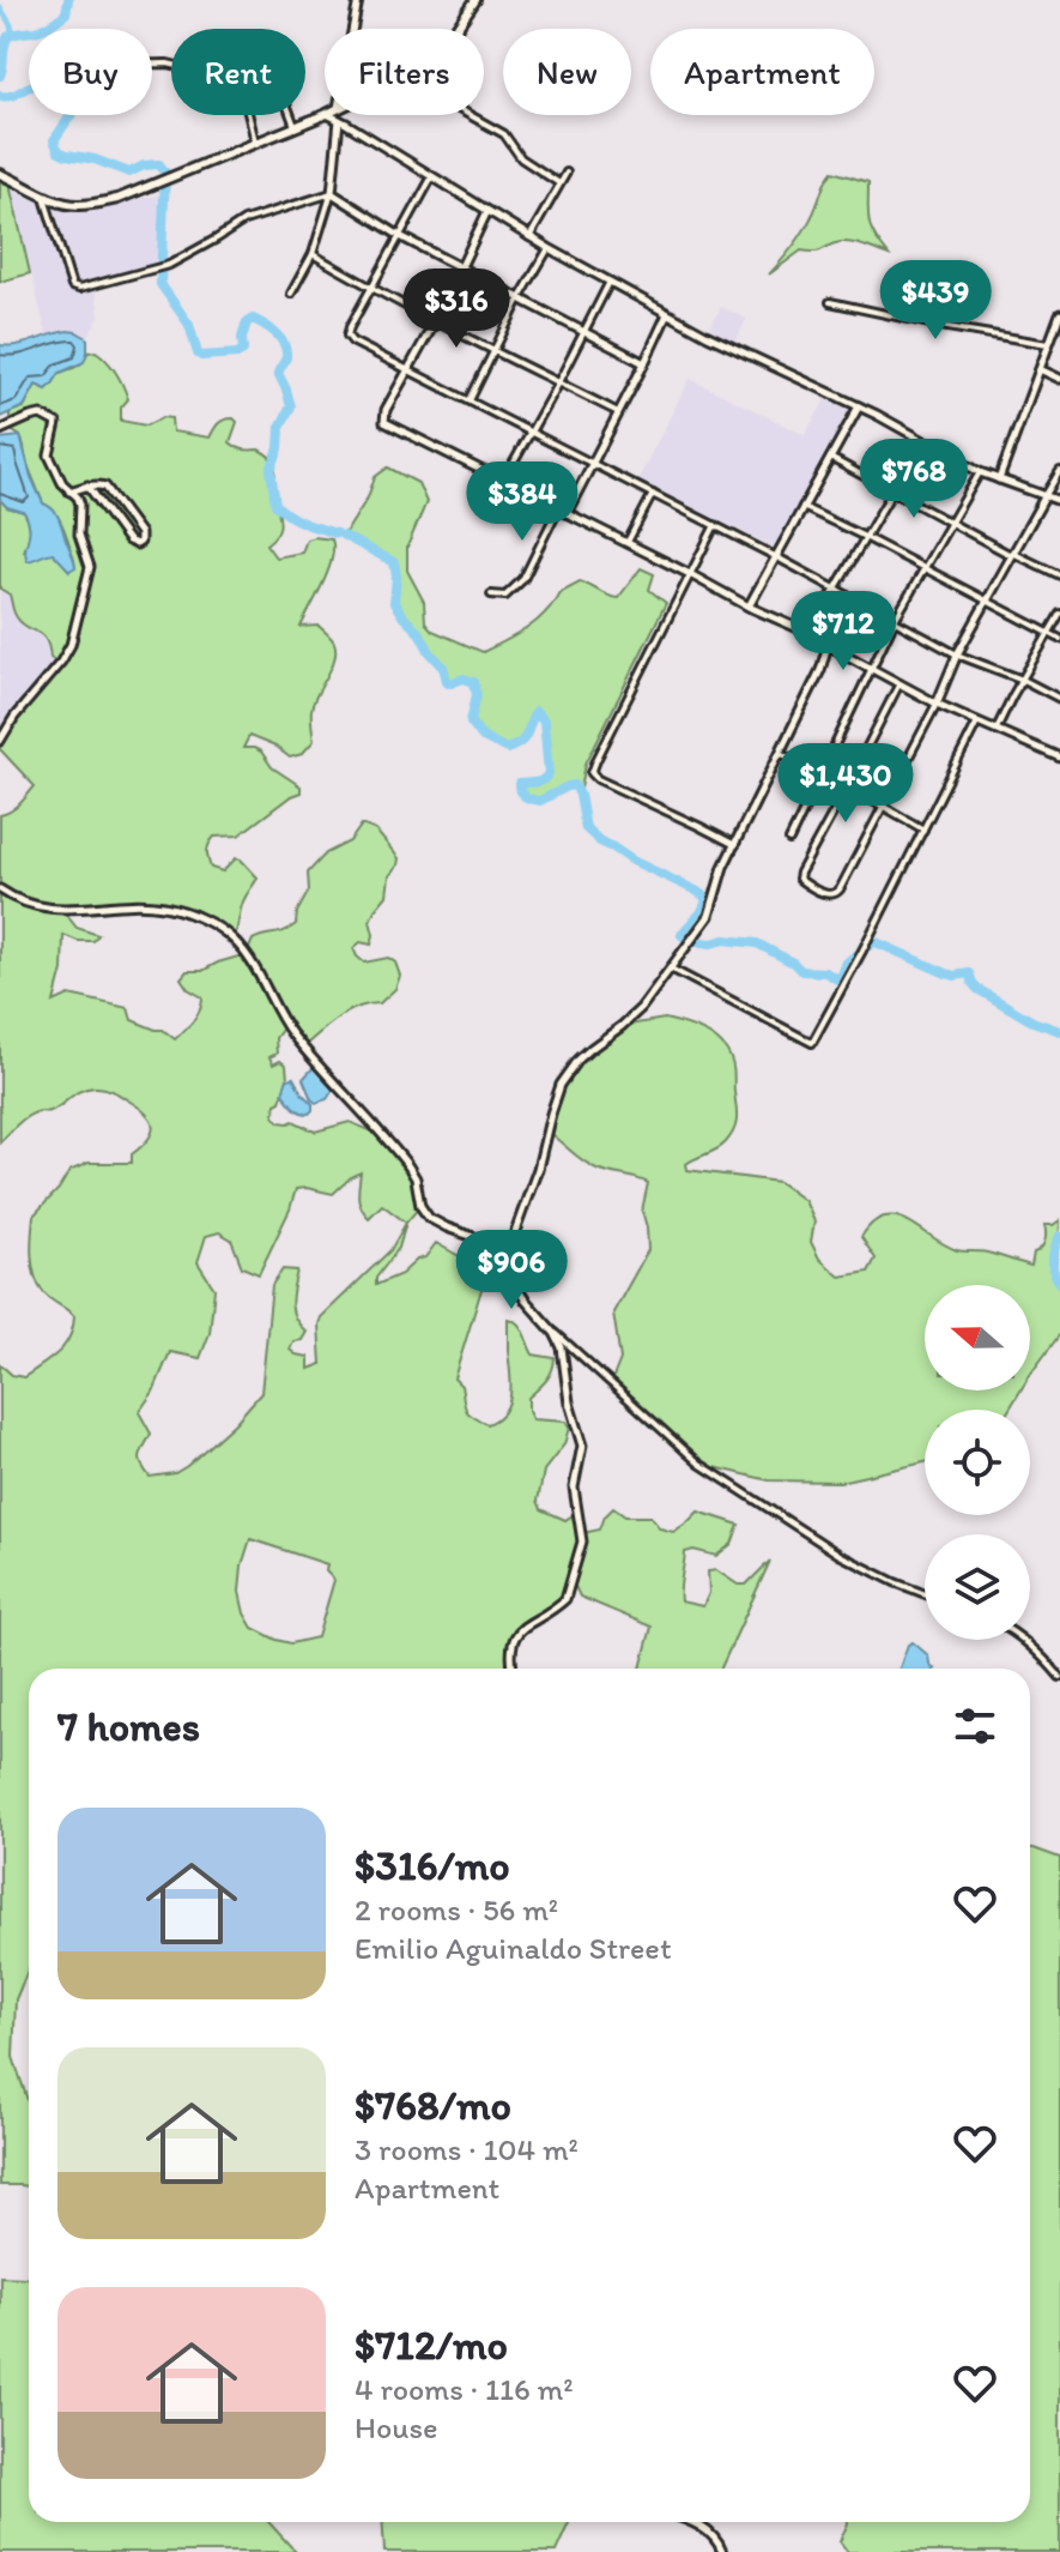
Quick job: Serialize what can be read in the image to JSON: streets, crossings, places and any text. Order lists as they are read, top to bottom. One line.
{"north":"left","page":{"chip":["Buy","Rent","Filters","New","Apartment"],"price":["$439","$316","$768","$384","$712","$1,430","$906"],"heading":"7 homes","list":[{"name":"$316/mo","note":"2 rooms · 56 m² · Emilio Aguinaldo Street"},{"name":"$768/mo","note":"3 rooms · 104 m² · Apartment"},{"name":"$712/mo","note":"4 rooms · 116 m² · House"}]}}
